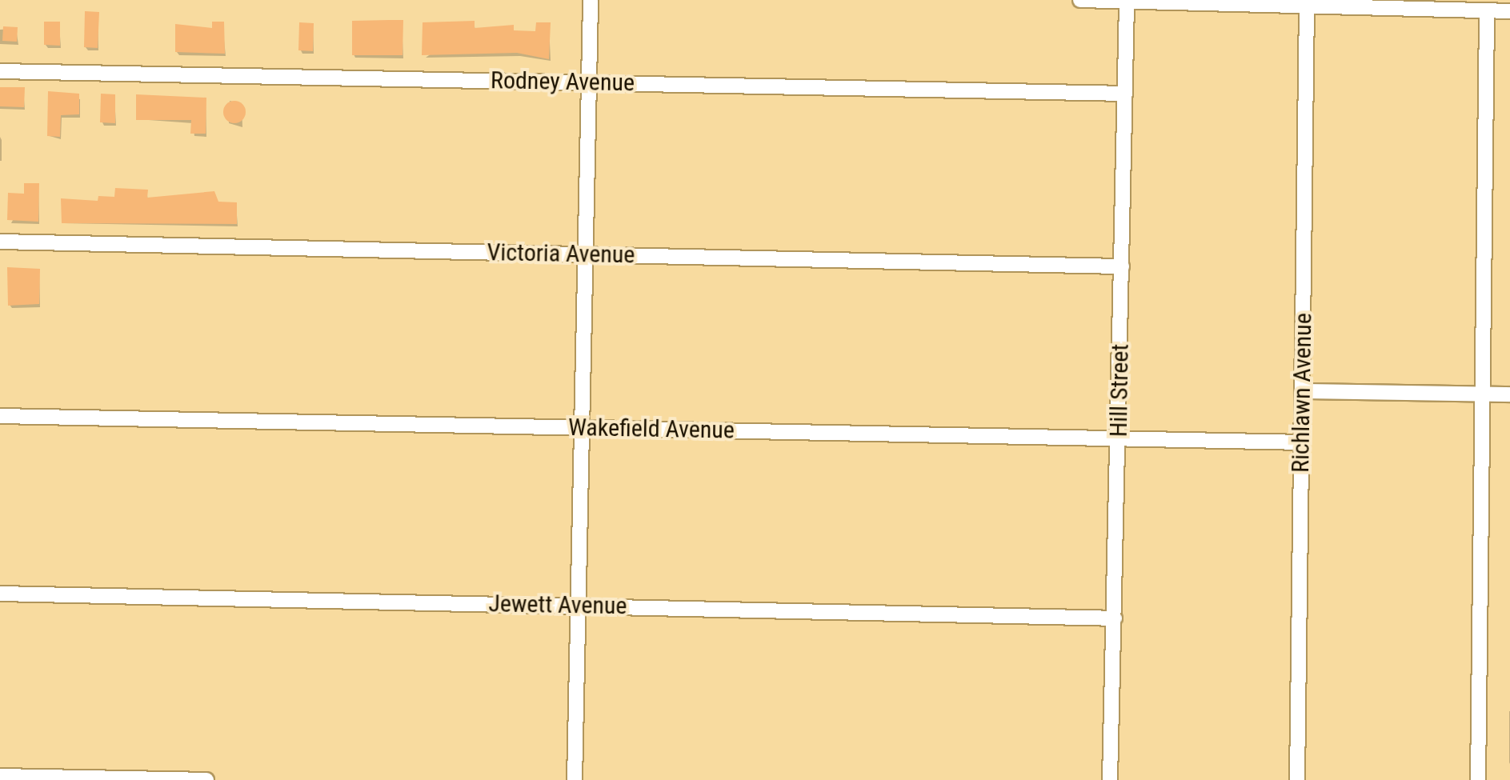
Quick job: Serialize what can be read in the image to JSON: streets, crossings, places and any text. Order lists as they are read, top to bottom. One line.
{"streets":{"street":["Rodney Avenue","Victoria Avenue","Hill Street","Richlawn Avenue","Wakefield Avenue","Jewett Avenue"]},"crossings":[["Rodney Avenue","Hill Street"],["Victoria Avenue","Hill Street"],["Hill Street","Wakefield Avenue"],["Hill Street","Jewett Avenue"],["Richlawn Avenue","Wakefield Avenue"]]}
